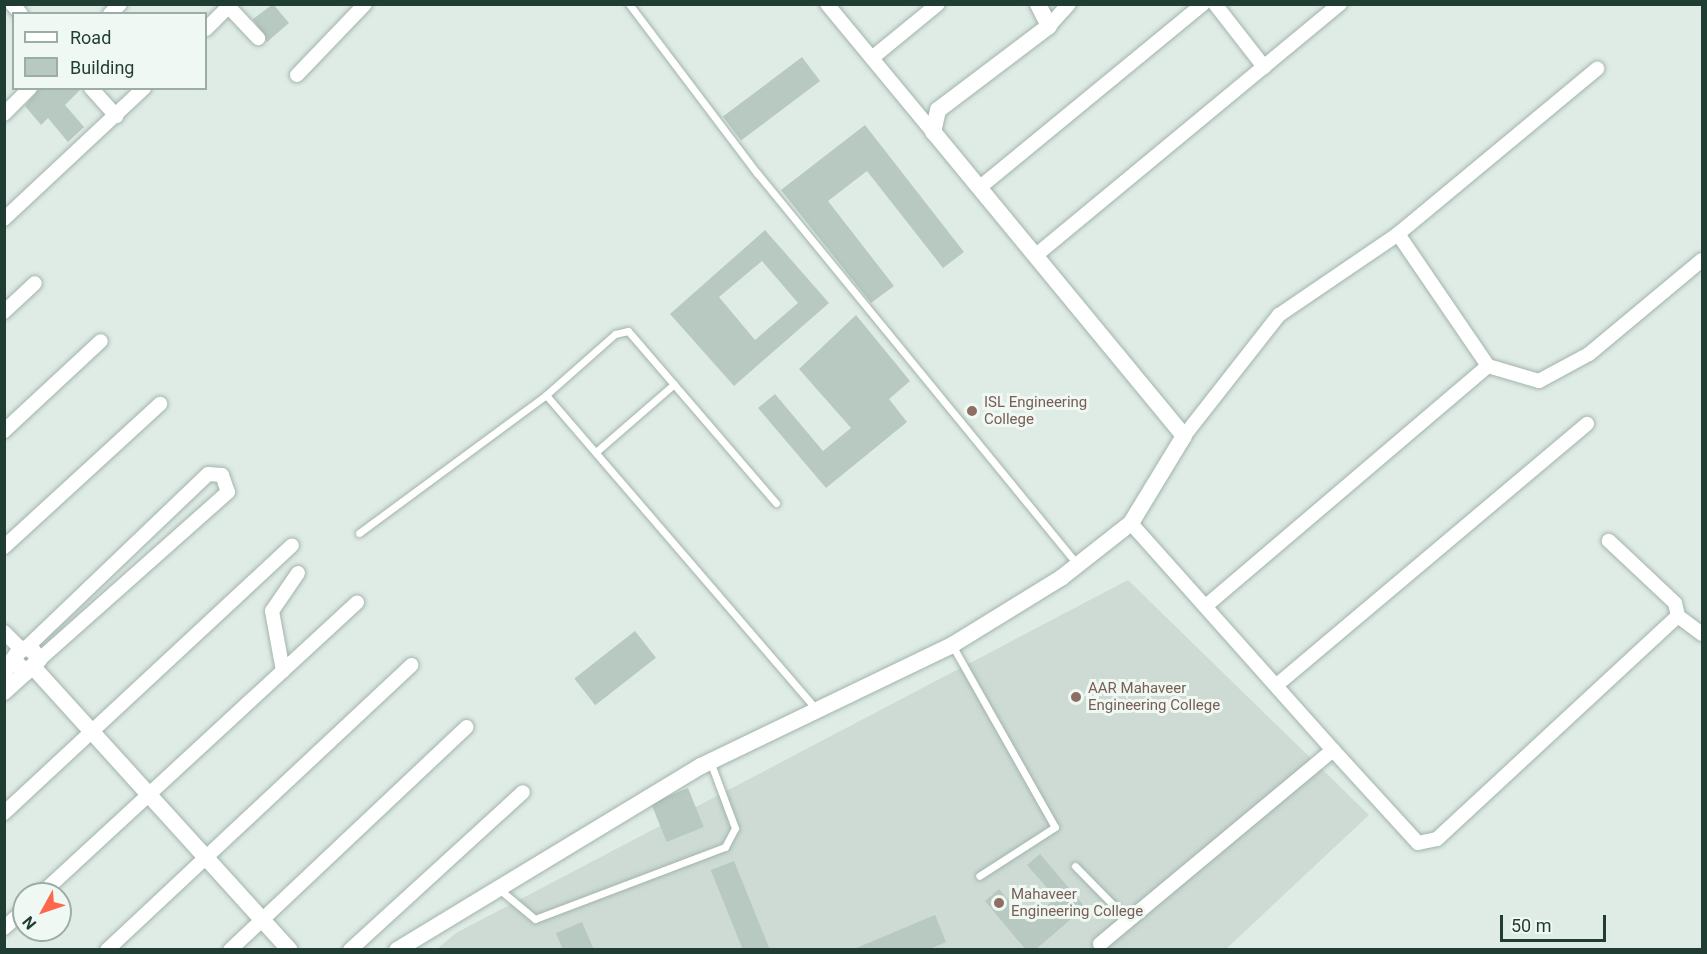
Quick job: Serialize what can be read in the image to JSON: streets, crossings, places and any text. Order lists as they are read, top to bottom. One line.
{"places":["ISL Engineering College","AAR Mahaveer Engineering College","Mahaveer Engineering College"],"legend":["Road","Building"],"scale_bar":"50 m","north":"bottom left"}
